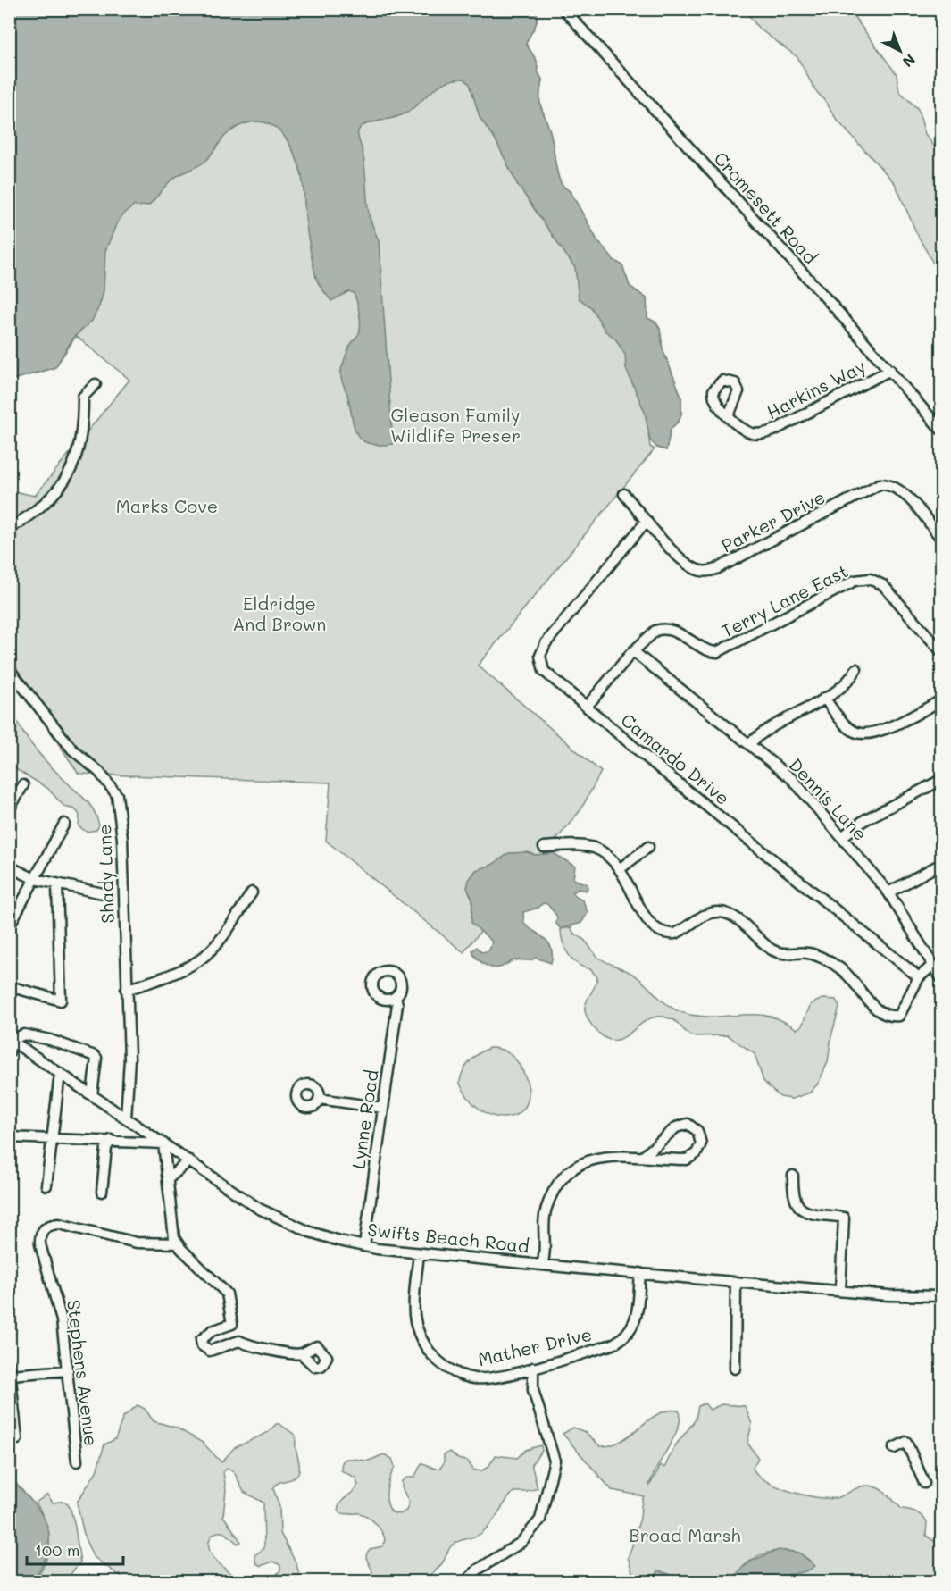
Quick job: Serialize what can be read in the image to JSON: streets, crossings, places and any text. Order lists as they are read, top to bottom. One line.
{"streets":{"street":["Cromesett Road","Harkins Way","Parker Drive","Terry Lane East","Camardo Drive","Dennis Lane","Shady Lane","Lynne Road","Swifts Beach Road","Mather Drive","Stephens Avenue"]},"crossings":[["Cromesett Road","Harkins Way"],["Parker Drive","Camardo Drive"],["Terry Lane East","Camardo Drive"],["Terry Lane East","Dennis Lane"],["Shady Lane","Swifts Beach Road"],["Lynne Road","Swifts Beach Road"],["Swifts Beach Road","Mather Drive"]],"parks":["Gleason Family Wildlife Preser","Marks Cove","Eldridge And Brown","Broad Marsh"],"scale_bar":"100 m","north":"bottom right"}
